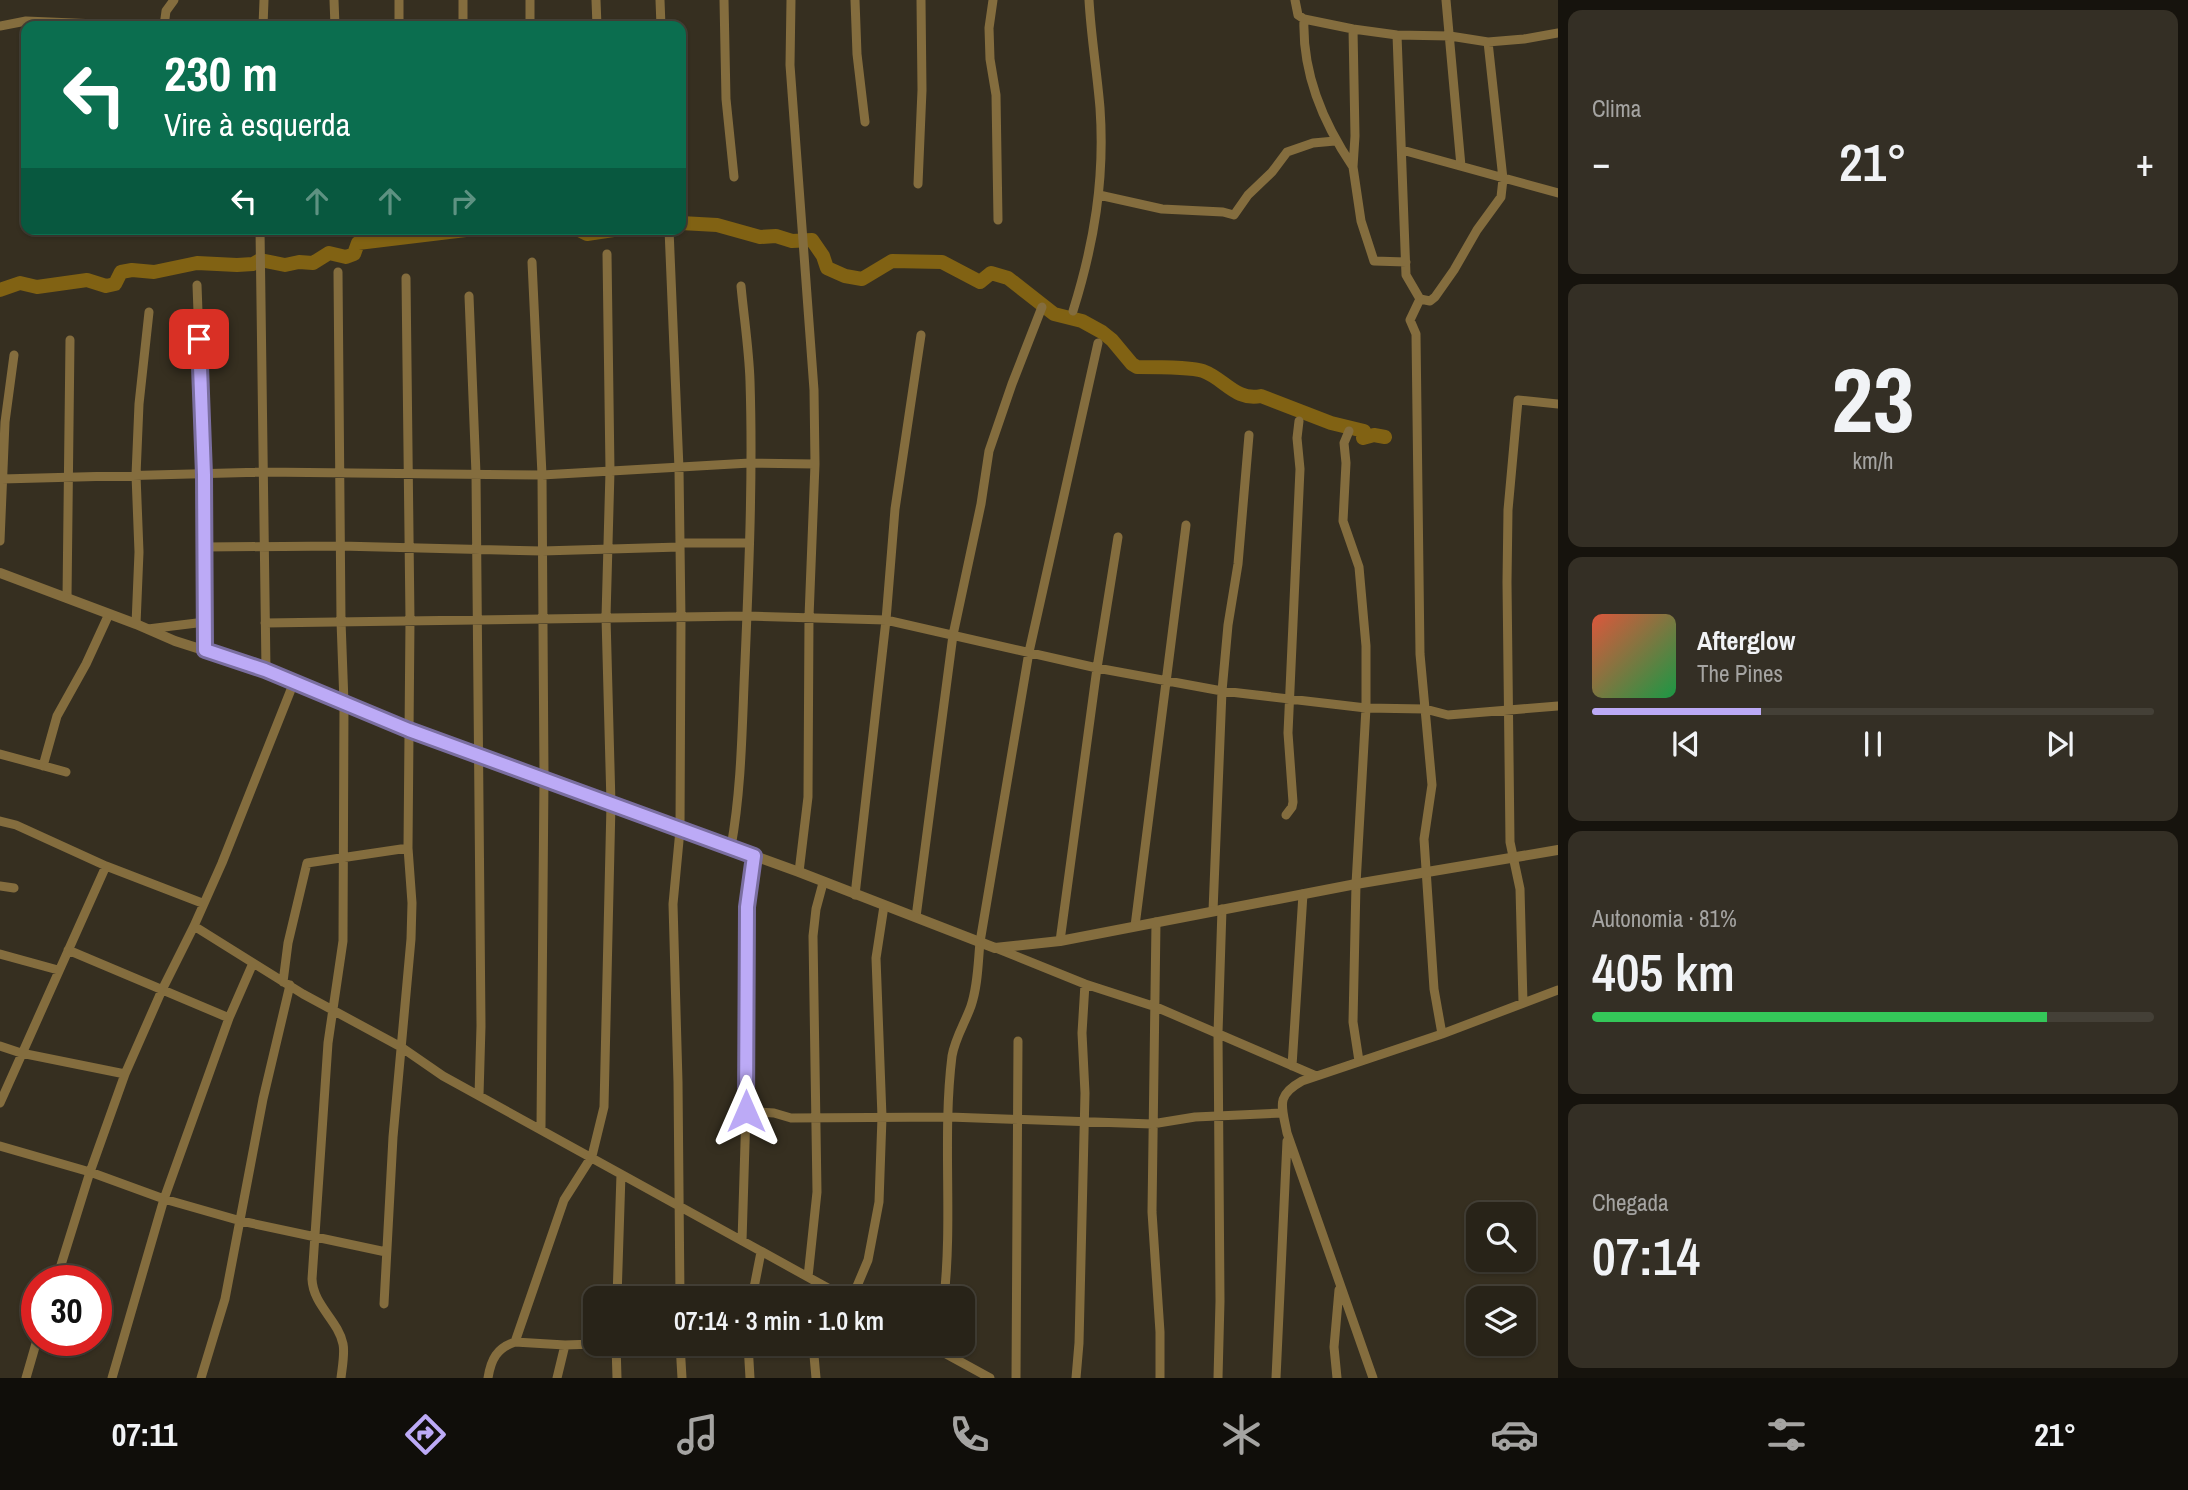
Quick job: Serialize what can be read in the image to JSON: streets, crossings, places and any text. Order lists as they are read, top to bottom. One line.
{"page":{"tile":["Clima",["23","km/h"],["Autonomia · 81%","405 km"],["Chegada","07:14"]],"turn":["230 m","Vire à esquerda"],"heat":["−","21°","+"],"song":["Afterglow","The Pines"],"limit":"30","trip":"07:14 · 3 min · 1.0 km","tabs":["07:11","21°"]}}
